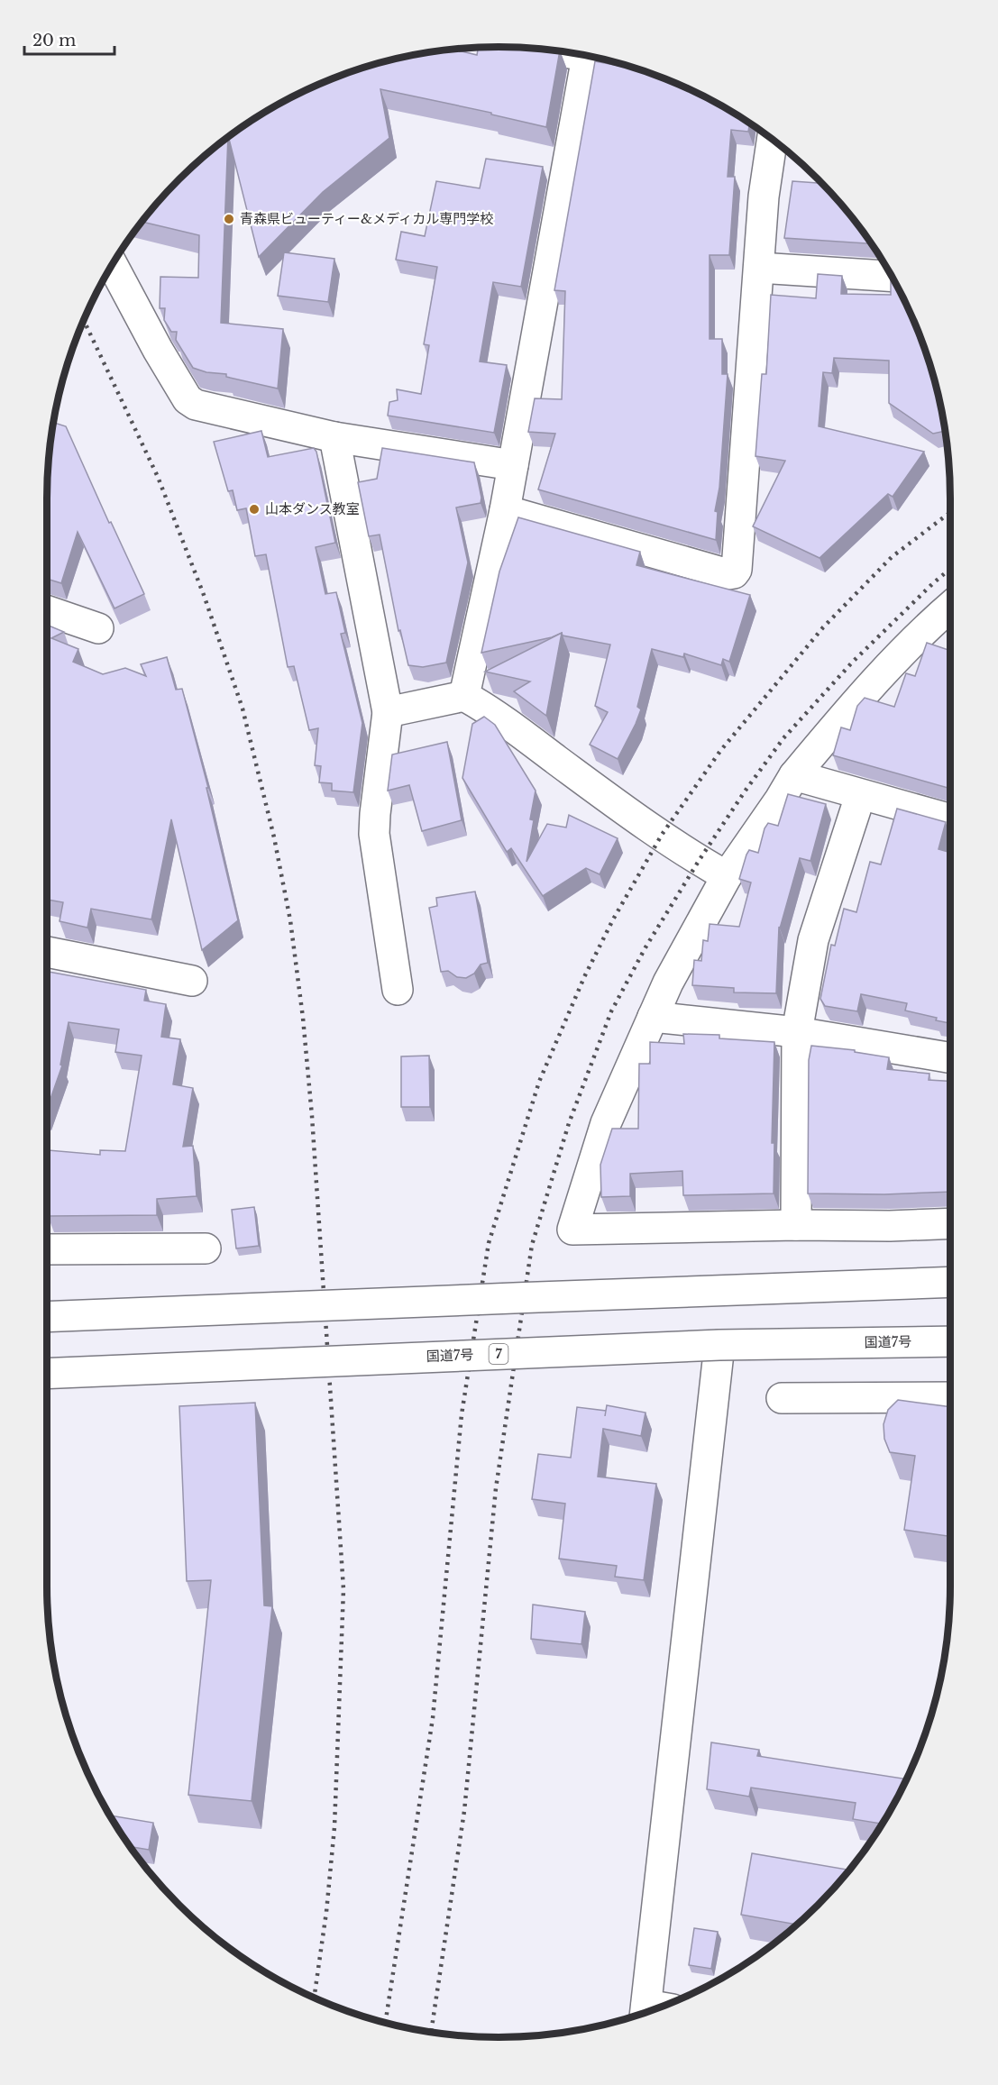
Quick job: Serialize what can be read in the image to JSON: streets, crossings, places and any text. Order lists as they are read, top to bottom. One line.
{"streets":{"main road":["国道7号","7"]},"places":["青森県ビューティー&メディカル専門学校","山本ダンス教室"],"scale_bar":"20 m"}
